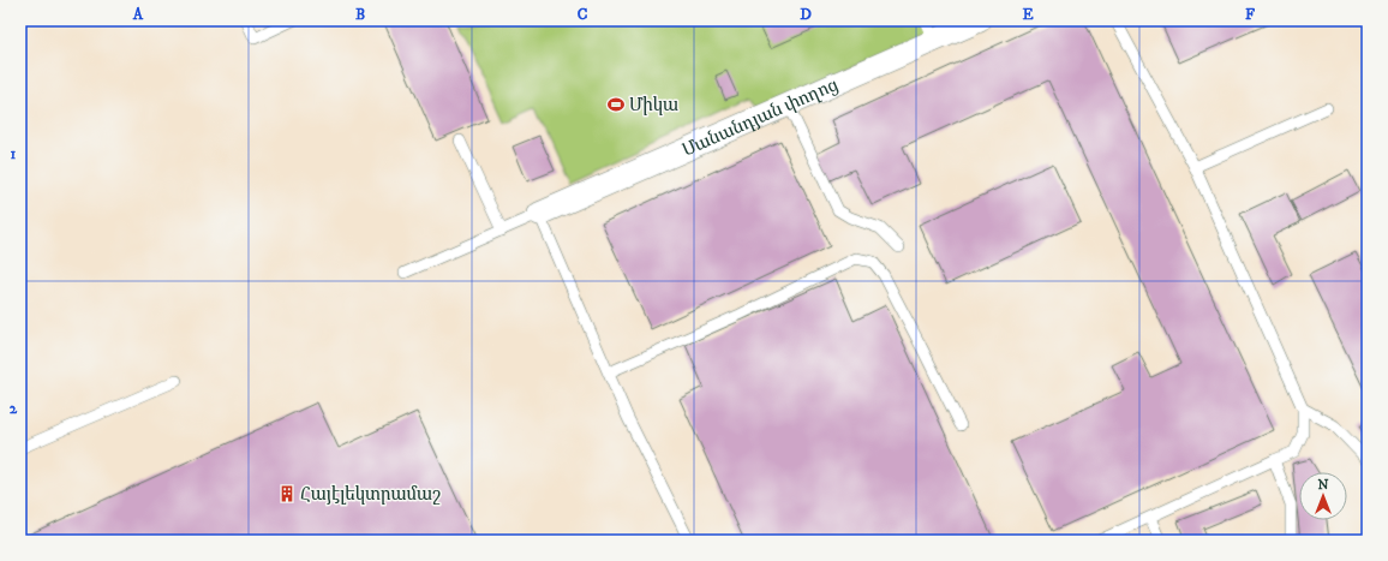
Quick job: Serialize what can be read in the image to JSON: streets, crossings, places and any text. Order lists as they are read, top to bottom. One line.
{"streets":{"street":["Մանանդյան փողոց"]},"places":{"sports":["Միկա"],"building":["Հայէլեկտրամաշ"]},"north":"top","grid":{"columns":["A","B","C","D","E","F"],"rows":["1","2"]}}
